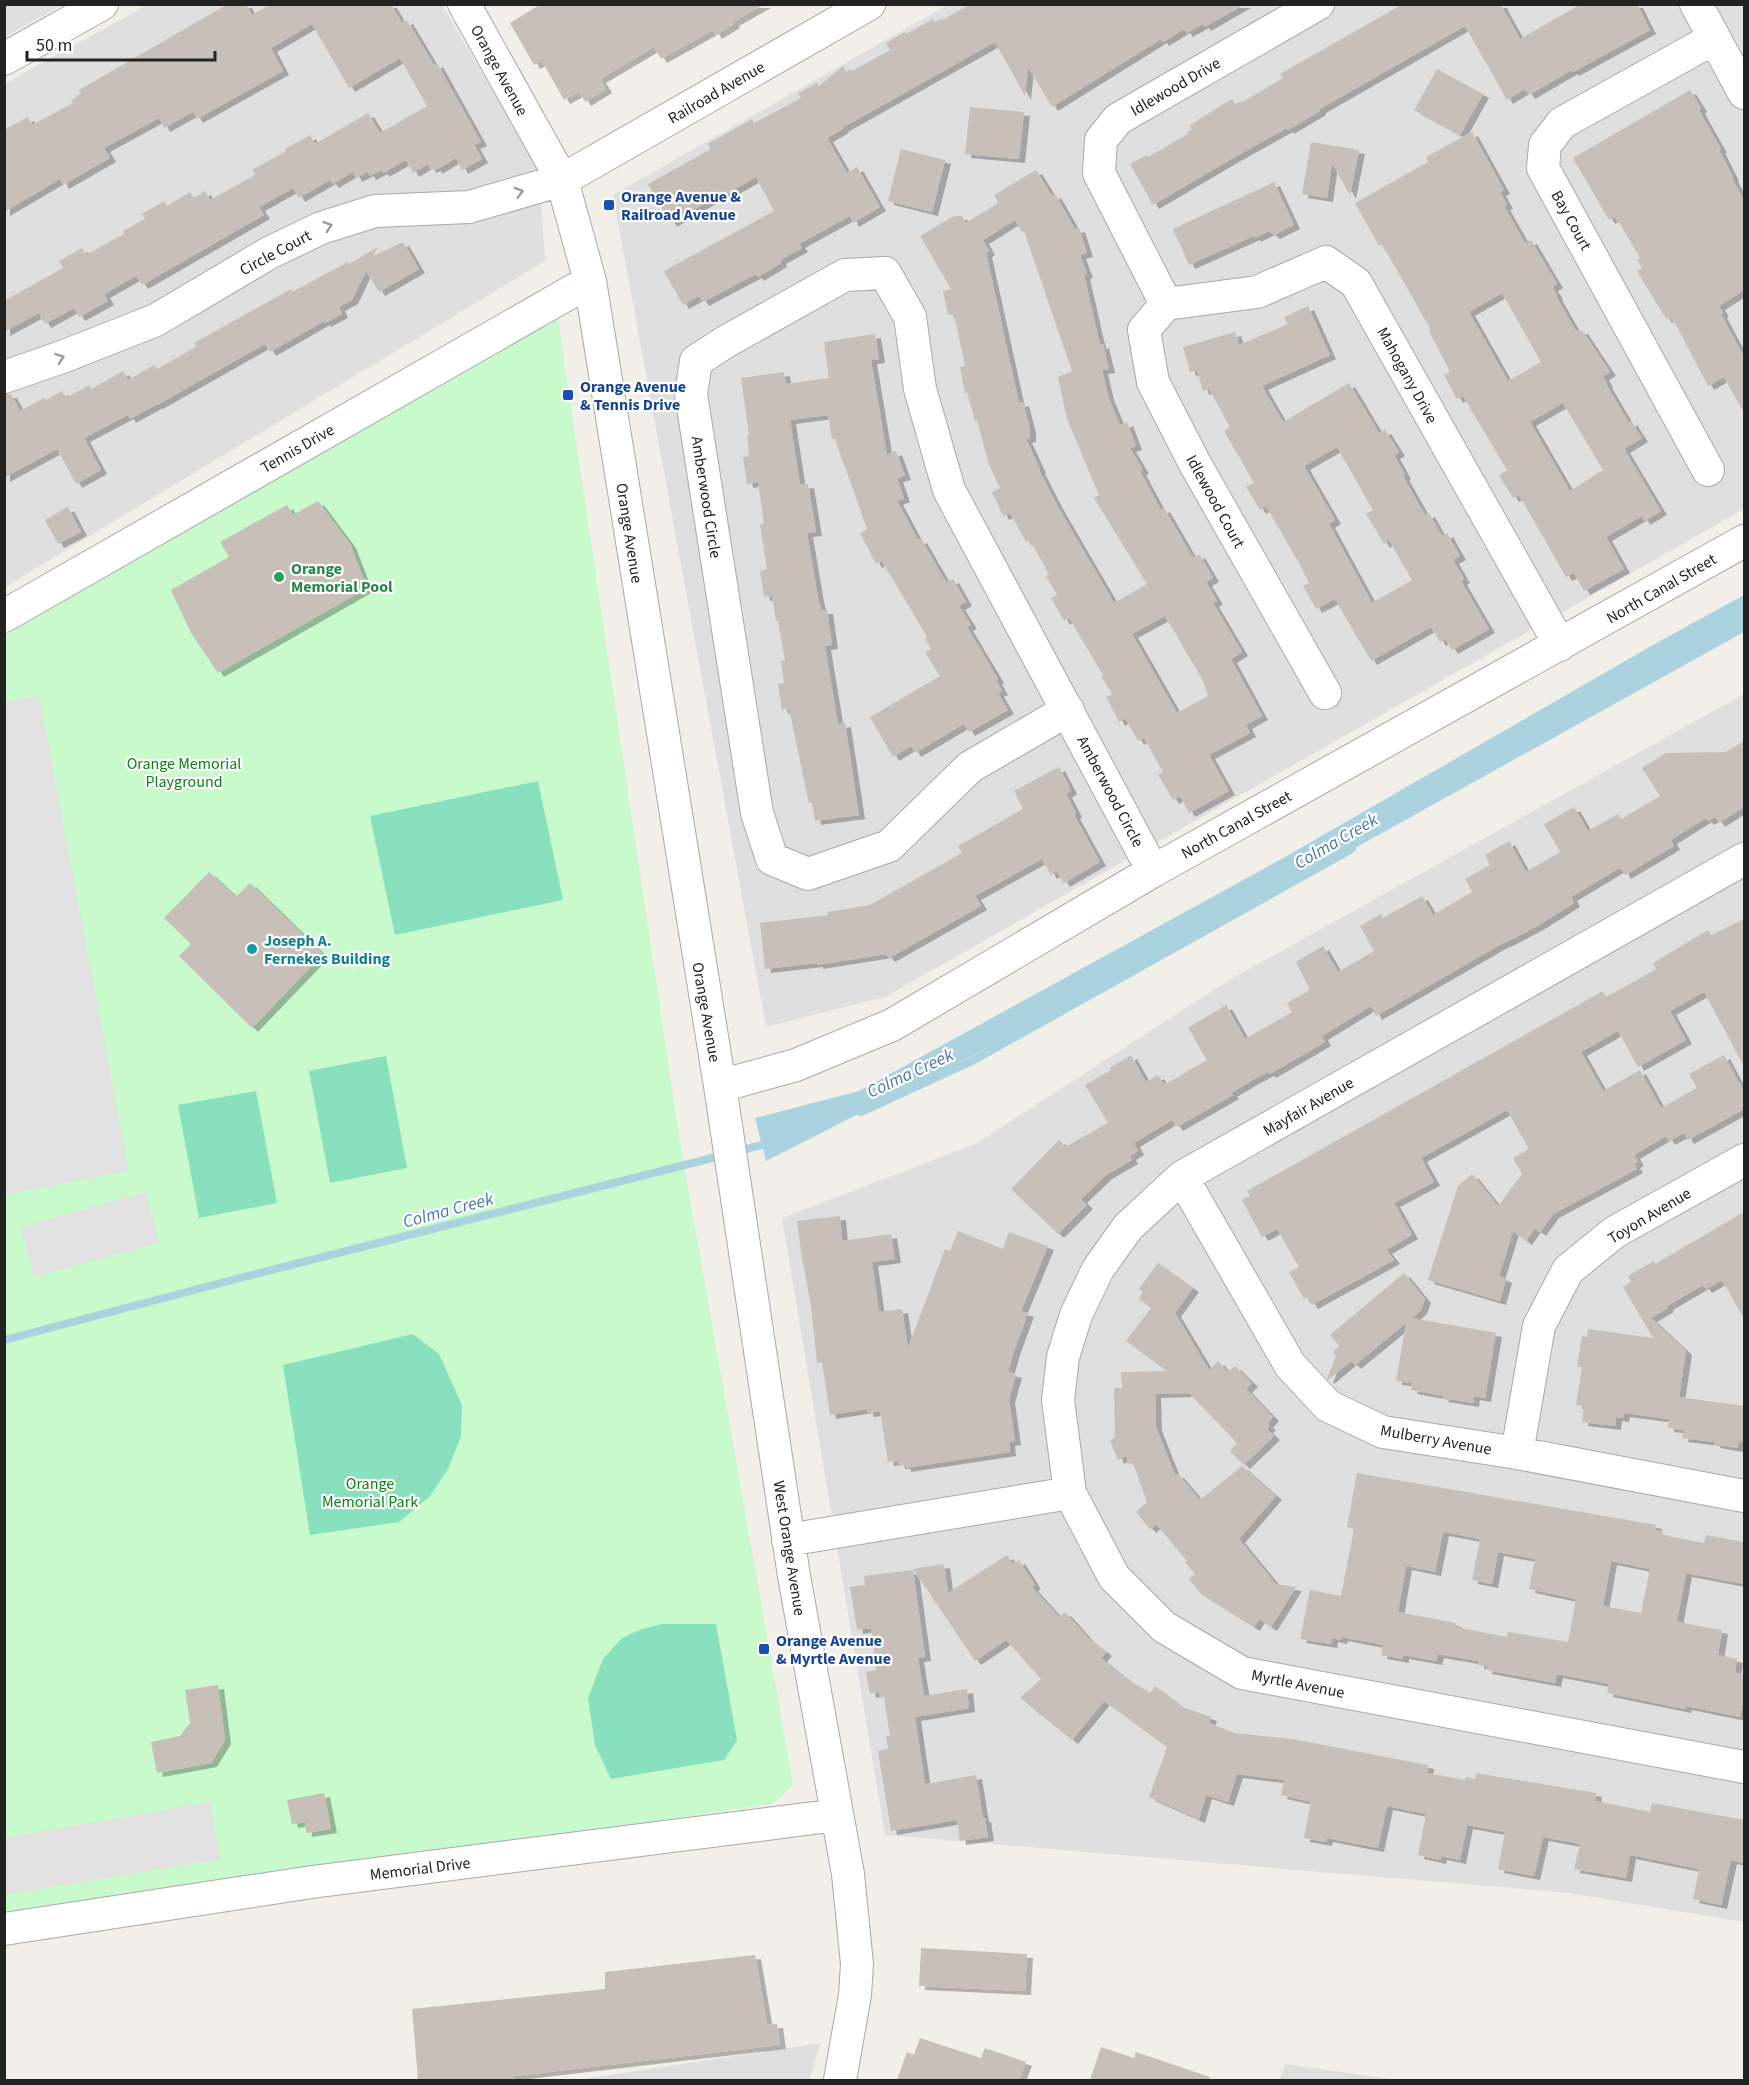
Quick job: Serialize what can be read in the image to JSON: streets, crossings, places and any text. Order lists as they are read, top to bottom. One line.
{"streets":{"street":["Orange Avenue","Idlewood Drive","Railroad Avenue","Bay Court","Circle Court","Mahogany Drive","Tennis Drive","Amberwood Circle","Idlewood Court","North Canal Street","Mayfair Avenue","Toyon Avenue","Mulberry Avenue","West Orange Avenue","Myrtle Avenue","Memorial Drive"]},"crossings":[["Orange Avenue","Railroad Avenue"],["Orange Avenue","Circle Court"],["Orange Avenue","Tennis Drive"],["Orange Avenue","North Canal Street"],["Orange Avenue","West Orange Avenue"],["Idlewood Drive","Mahogany Drive"],["Idlewood Drive","Idlewood Court"],["Railroad Avenue","Circle Court"],["Mahogany Drive","Idlewood Court"],["Mahogany Drive","North Canal Street"],["Amberwood Circle","North Canal Street"],["North Canal Street","West Orange Avenue"],["Mayfair Avenue","Mulberry Avenue"],["Mayfair Avenue","Myrtle Avenue"],["Toyon Avenue","Mulberry Avenue"],["West Orange Avenue","Memorial Drive"]],"one_way":["Circle Court"],"water":["Colma Creek"],"parks":["Orange Memorial Playground","Orange Memorial Park"],"places":{"transit":["Orange Avenue & Railroad Avenue","Orange Avenue & Tennis Drive","Orange Avenue & Myrtle Avenue"],"other":["Orange Memorial Pool","Joseph A. Fernekes Building"]},"scale_bar":"50 m"}
